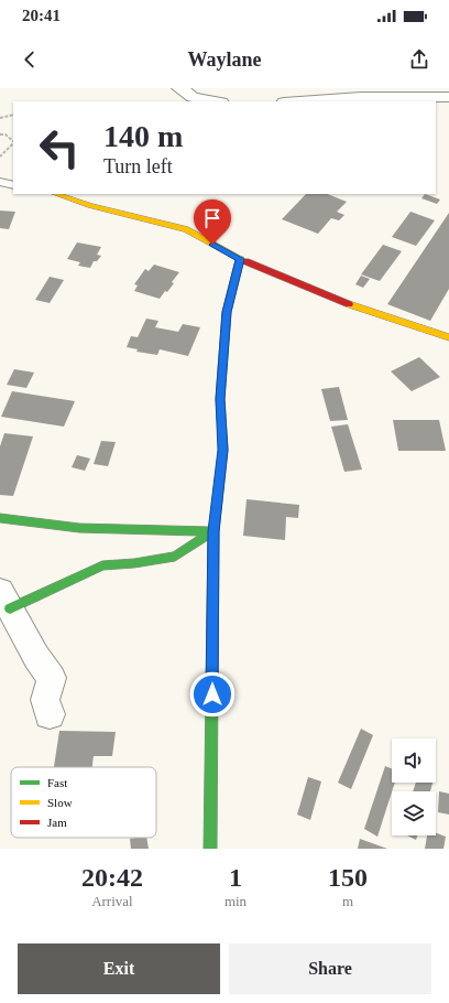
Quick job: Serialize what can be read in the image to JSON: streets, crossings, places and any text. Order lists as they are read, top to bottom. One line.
{"legend":["Fast","Slow","Jam"],"page":{"status":"20:41","header":"Waylane","turn":["140 m","Turn left"],"eta":["20:42","Arrival","1","min","150","m"],"buttons":["Exit","Share"]}}
